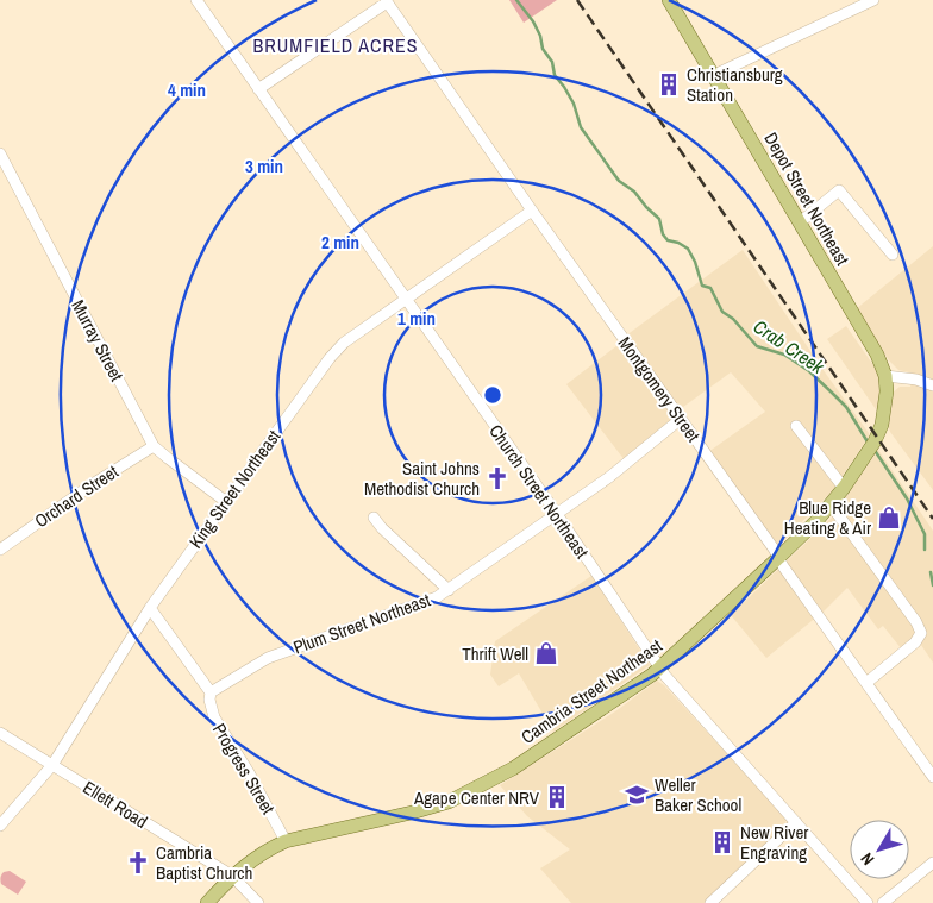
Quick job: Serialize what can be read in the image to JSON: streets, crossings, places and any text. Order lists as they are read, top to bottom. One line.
{"streets":{"main road":["Depot Street Northeast","Cambria Street Northeast"],"street":["Murray Street","Montgomery Street","King Street Northeast","Church Street Northeast","Orchard Street","Plum Street Northeast","Progress Street","Ellett Road"]},"crossings":[["Depot Street Northeast","Cambria Street Northeast"],["Murray Street","King Street Northeast"],["Murray Street","Orchard Street"],["Montgomery Street","King Street Northeast"],["Montgomery Street","Plum Street Northeast"],["Montgomery Street","Cambria Street Northeast"],["King Street Northeast","Church Street Northeast"],["King Street Northeast","Progress Street"],["King Street Northeast","Ellett Road"],["Church Street Northeast","Plum Street Northeast"],["Church Street Northeast","Cambria Street Northeast"],["Plum Street Northeast","Progress Street"],["Cambria Street Northeast","Progress Street"],["Cambria Street Northeast","Ellett Road"]],"districts":["BRUMFIELD ACRES"],"water":["Crab Creek"],"places":{"building":["Christiansburg Station","Agape Center NRV","New River Engraving"],"church":["Saint Johns Methodist Church","Cambria Baptist Church"],"shop":["Blue Ridge Heating & Air","Thrift Well"],"school or university":["Weller Baker School"]},"north":"bottom left","rings":["4 min","3 min","2 min","1 min"]}
